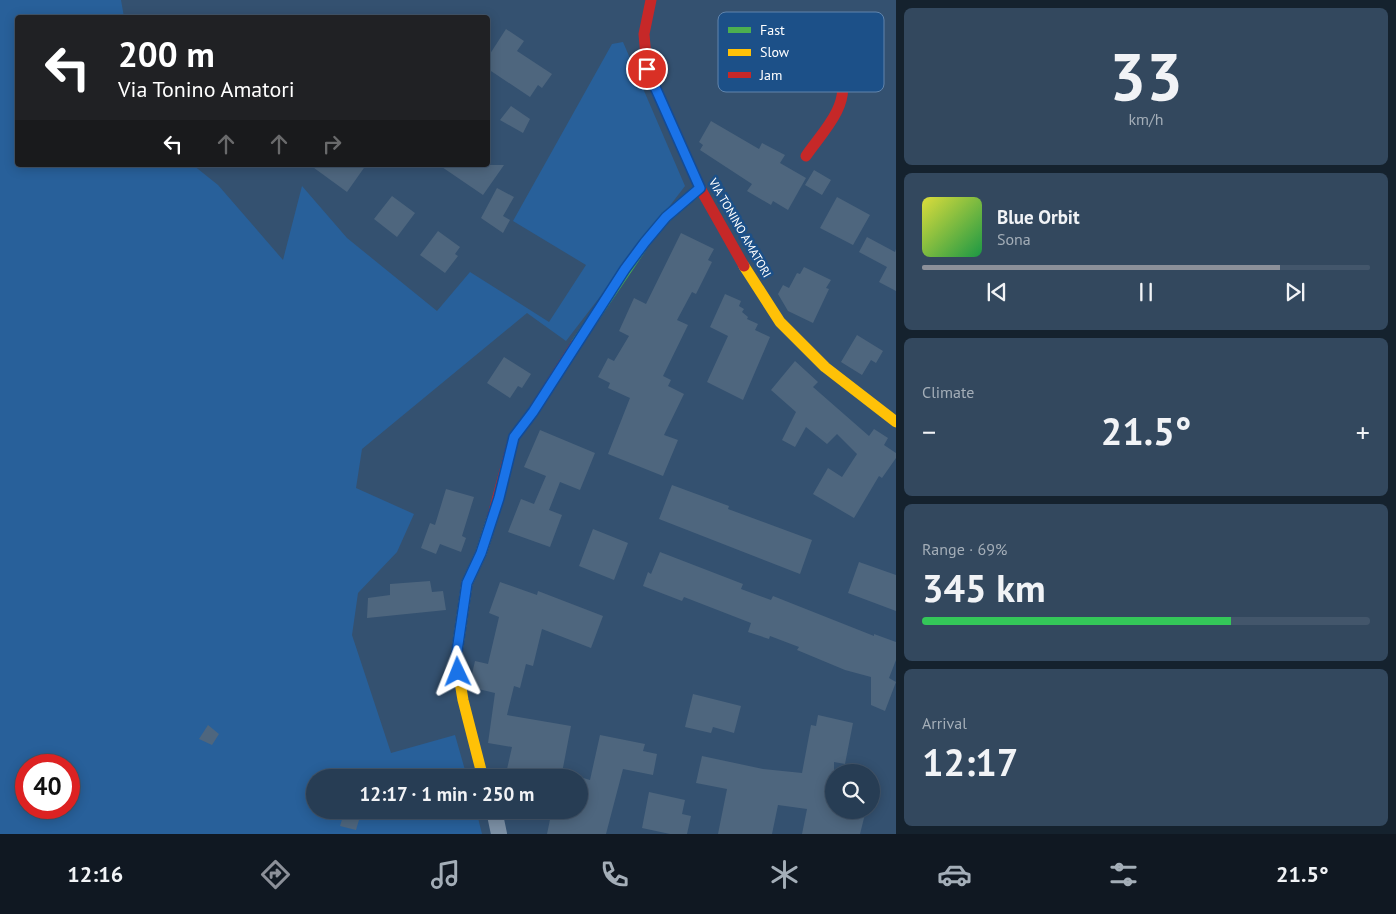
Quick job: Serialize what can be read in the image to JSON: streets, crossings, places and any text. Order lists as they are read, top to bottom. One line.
{"streets":{"street":["VIA TONINO AMATORI"]},"legend":["Fast","Slow","Jam"],"page":{"tile":[["33","km/h"],"Climate",["Range · 69%","345 km"],["Arrival","12:17"]],"turn":["200 m","Via Tonino Amatori"],"song":["Blue Orbit","Sona"],"heat":["−","21.5°","+"],"limit":"40","trip":"12:17 · 1 min · 250 m","tabs":["12:16","21.5°"]}}
